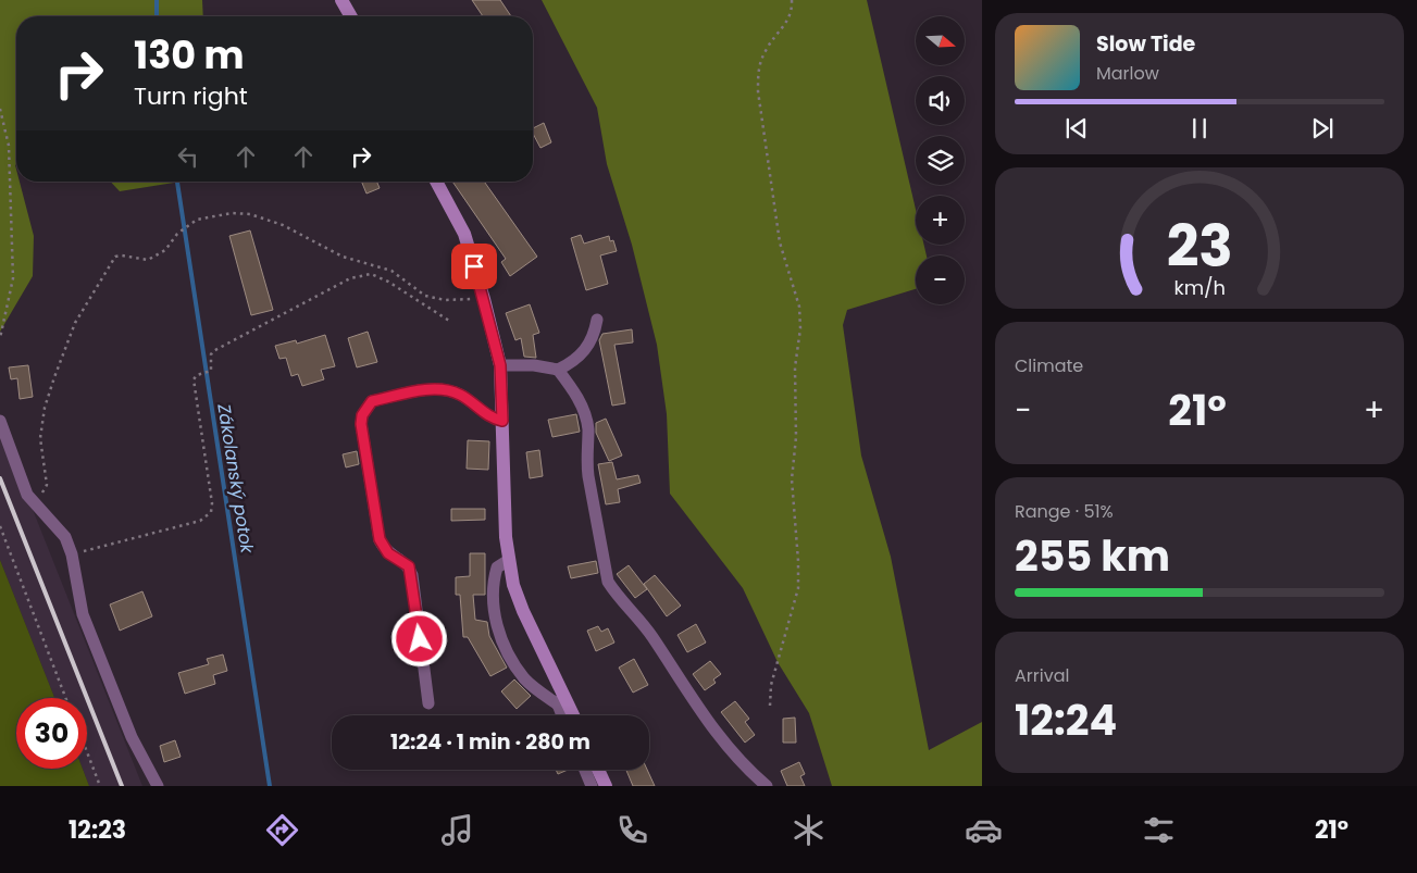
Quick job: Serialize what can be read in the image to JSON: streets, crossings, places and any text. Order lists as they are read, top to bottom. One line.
{"water":["Zákolanský potok"],"north":"right","page":{"map_buttons":["+","−"],"turn":["130 m","Turn right"],"song":["Slow Tide","Marlow"],"tile":["Climate",["Range · 51%","255 km"],["Arrival","12:24"]],"heat":["−","21°","+"],"limit":"30","trip":"12:24 · 1 min · 280 m","tabs":["12:23","21°"],"gauge":["23","km/h"]}}
